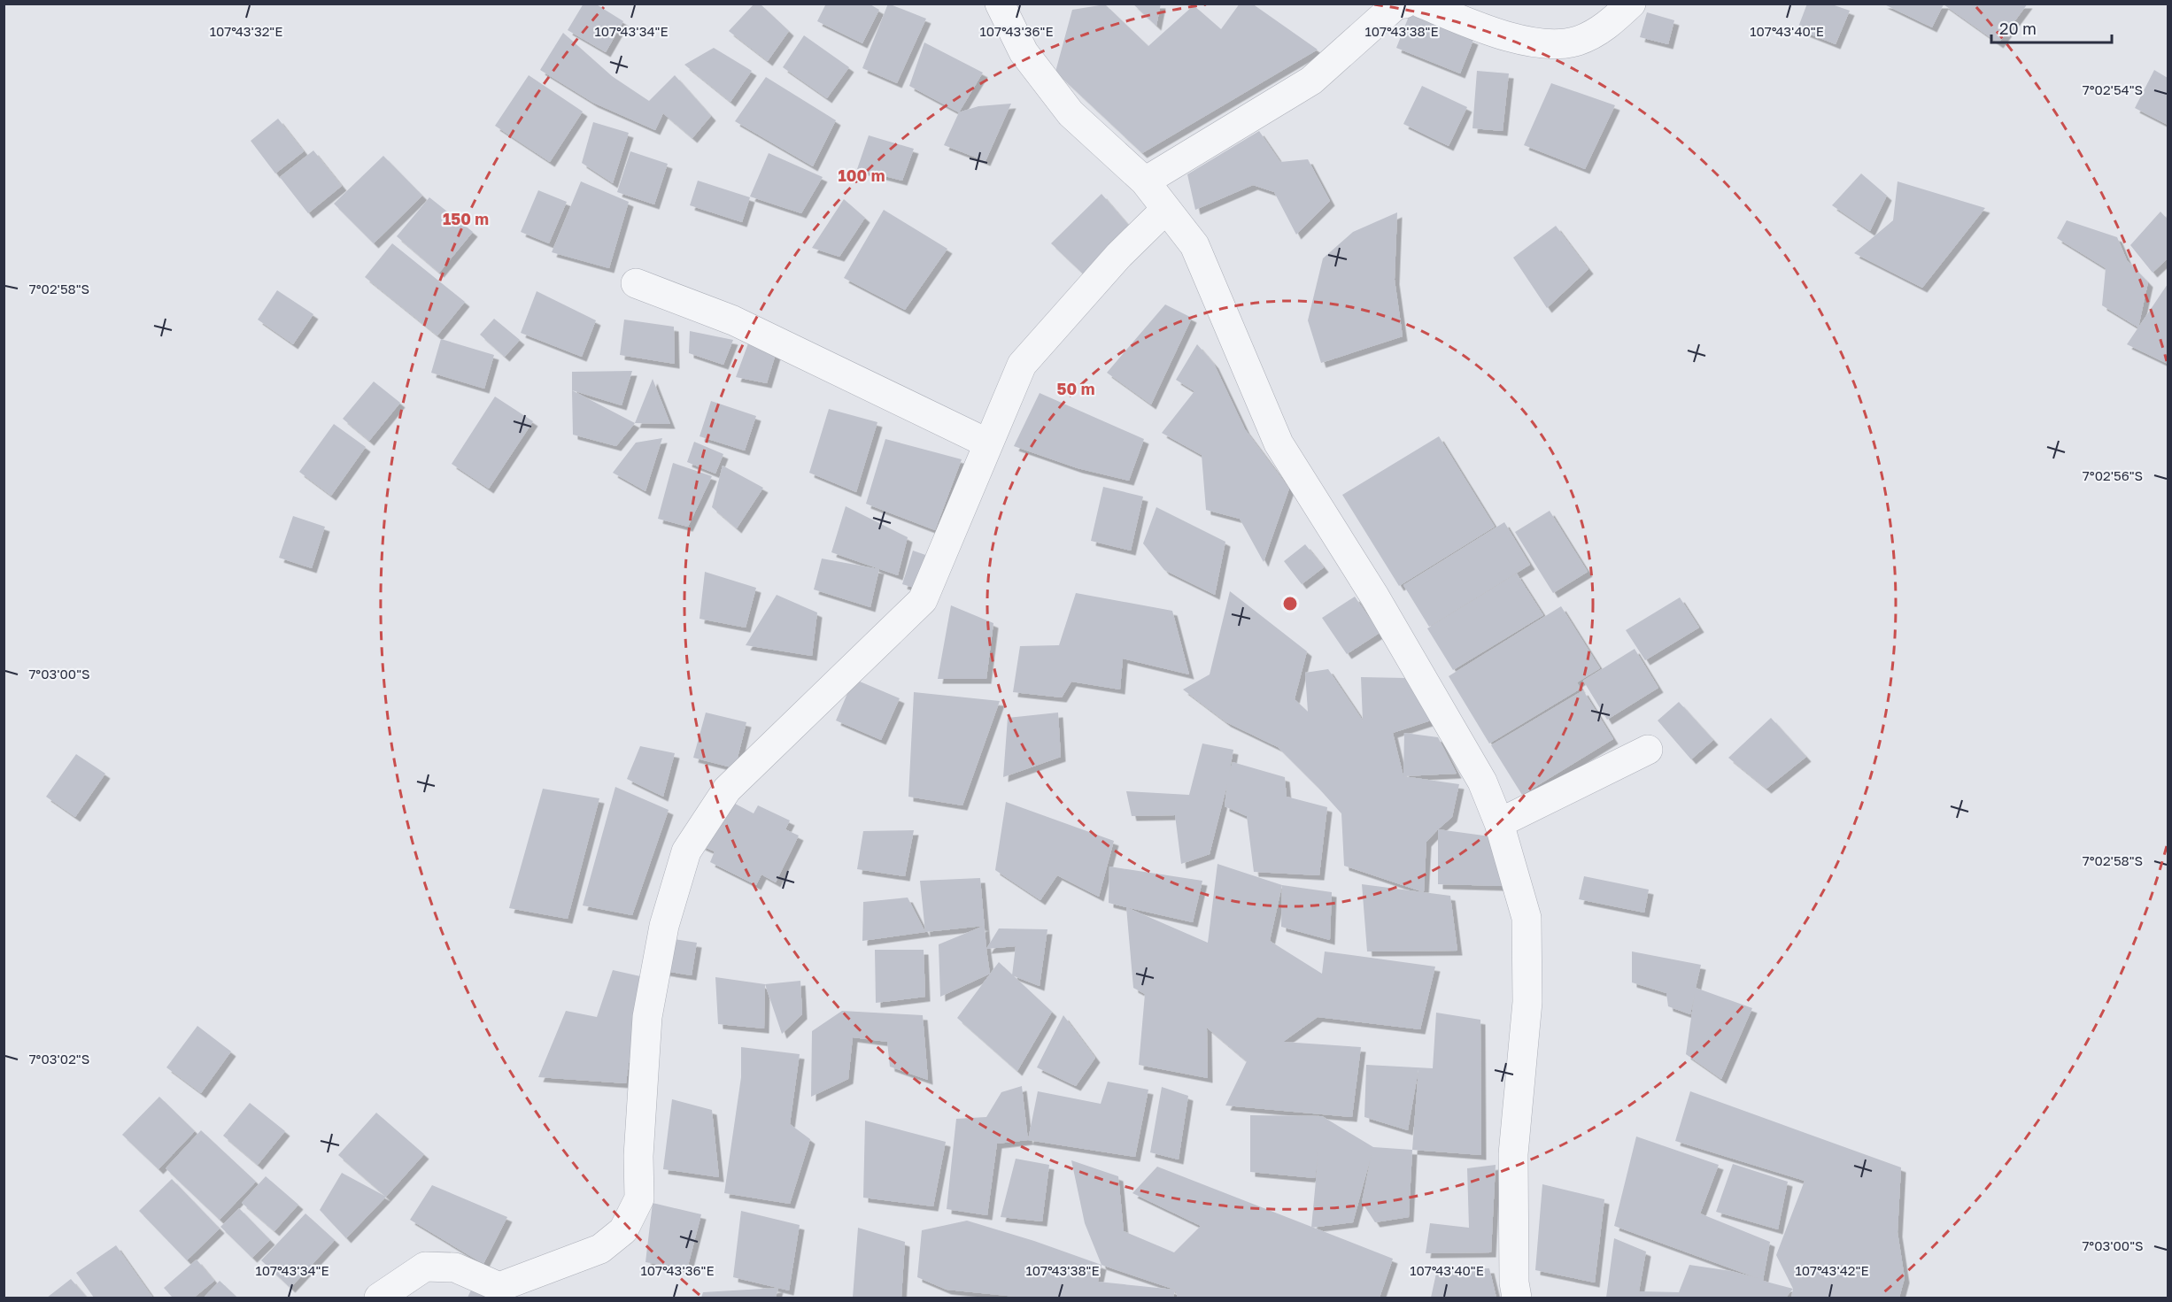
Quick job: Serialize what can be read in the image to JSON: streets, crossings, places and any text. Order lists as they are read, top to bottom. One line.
{"scale_bar":"20 m","coordinates":["107°43'32\"E","107°43'34\"E","107°43'36\"E","107°43'38\"E","107°43'40\"E","7°02'54\"S","7°02'58\"S","7°02'56\"S","7°03'00\"S","7°03'02\"S","107°43'42\"E"],"rings":["100 m","150 m","50 m"]}
